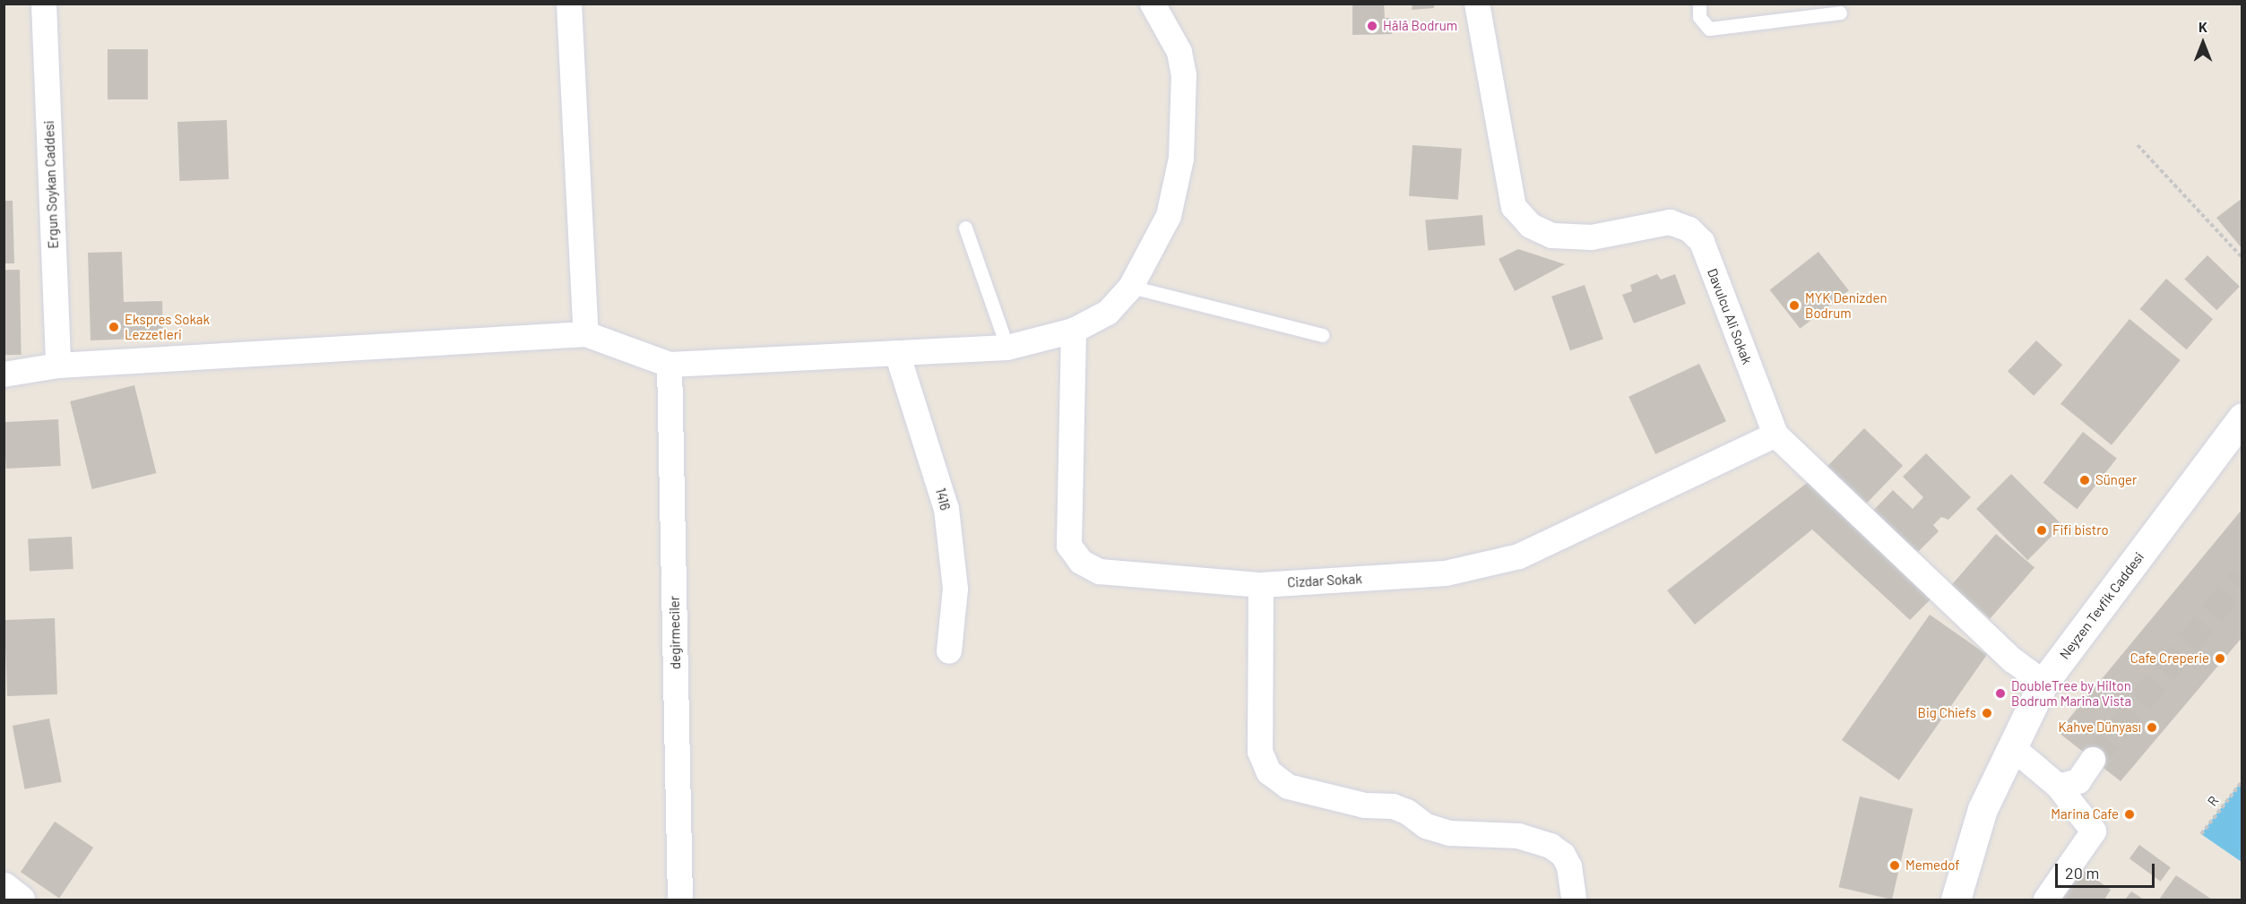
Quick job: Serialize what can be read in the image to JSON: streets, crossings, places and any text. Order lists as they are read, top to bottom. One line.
{"streets":{"main road":["Neyzen Tevfik Caddesi"],"street":["Ergun Soykan Caddesi","Davulcu Ali Sokak","1416","Cizdar Sokak","degirmeciler"],"path":["R"]},"crossings":[["Davulcu Ali Sokak","Cizdar Sokak"],["Davulcu Ali Sokak","Neyzen Tevfik Caddesi"]],"places":["Hâlâ Bodrum","MYK Denizden Bodrum","Ekspres Sokak Lezzetleri","Sünger","Fifi bistro","Cafe Creperie","DoubleTree by Hilton Bodrum Marina Vista","Big Chiefs","Kahve Dünyası","Marina Cafe","Memedof"],"scale_bar":"20 m","north":"top"}
